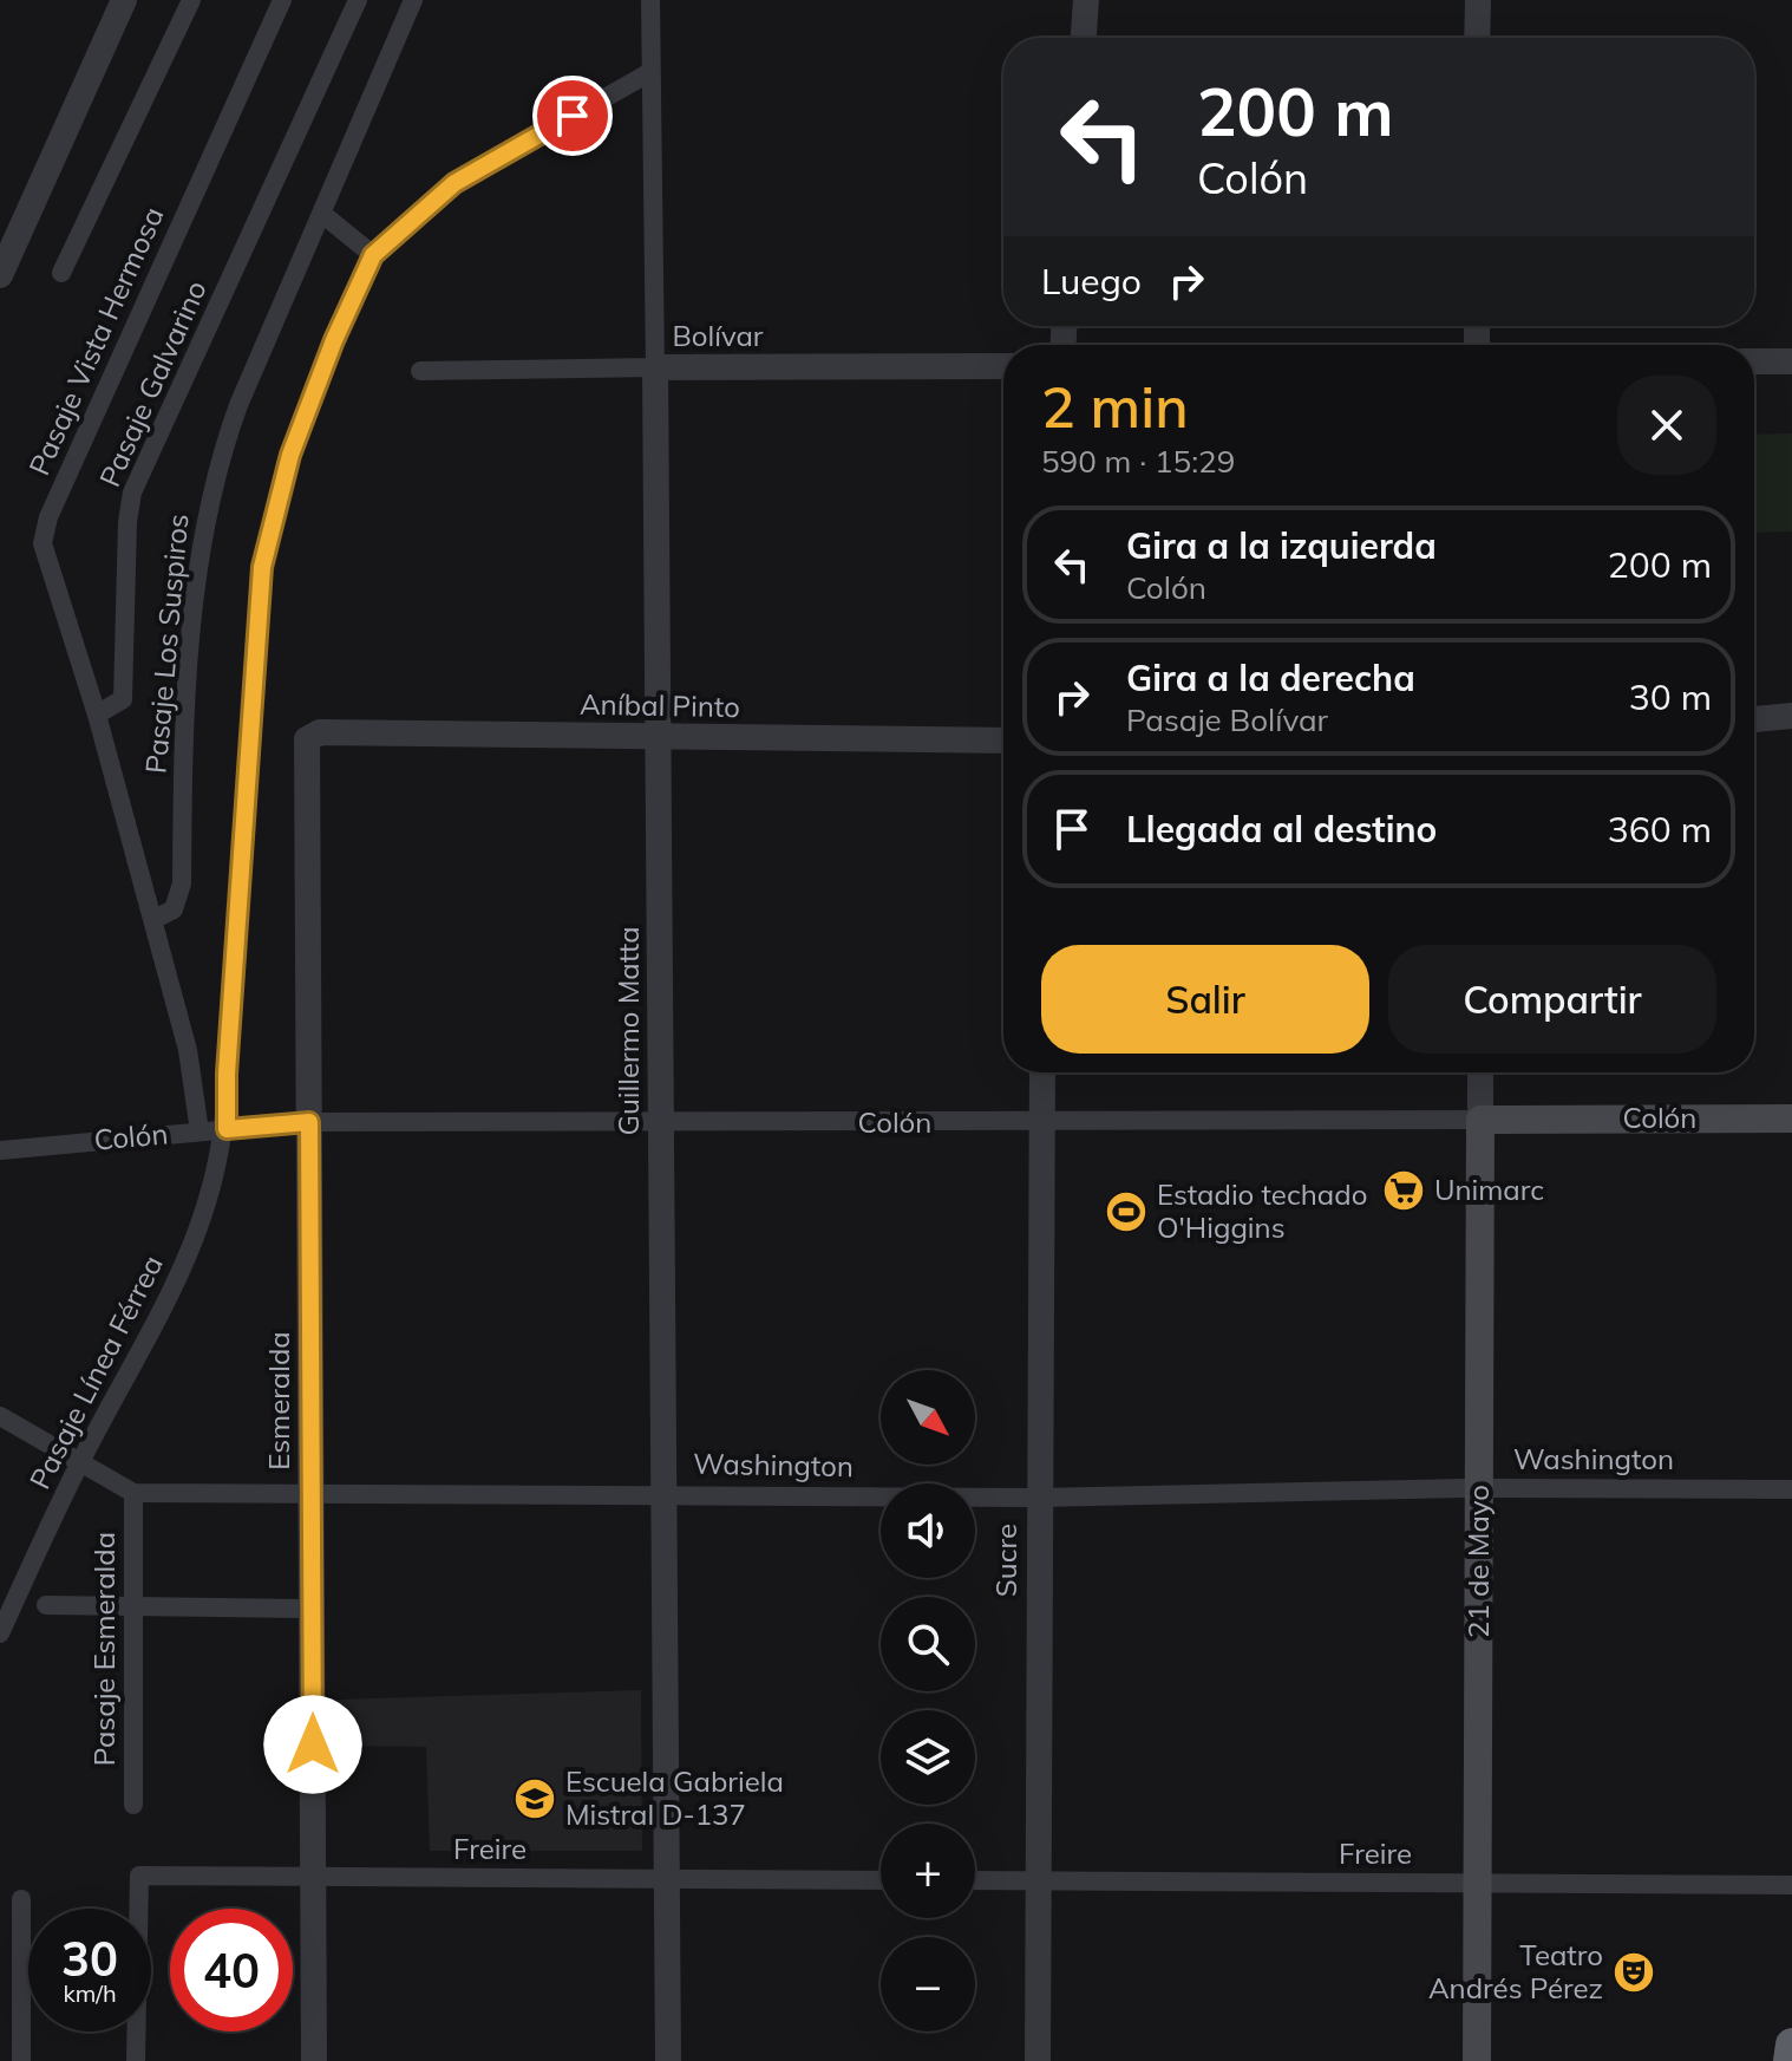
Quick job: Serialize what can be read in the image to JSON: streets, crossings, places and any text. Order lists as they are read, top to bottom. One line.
{"streets":{"main road":["Colón","21 de Mayo"],"street":["Bolívar","Pasaje Vista Hermosa","Pasaje Galvarino","Pasaje Los Suspiros","Aníbal Pinto","Guillermo Matta","Pasaje Línea Férrea","Esmeralda","Washington","Sucre","Pasaje Esmeralda","Freire"]},"crossings":[["Bolívar","Guillermo Matta"],["Pasaje Vista Hermosa","Pasaje Galvarino"],["Aníbal Pinto","Guillermo Matta"],["Aníbal Pinto","Esmeralda"],["Guillermo Matta","Colón"],["Guillermo Matta","Washington"],["Guillermo Matta","Freire"],["Colón","Pasaje Línea Férrea"],["Colón","Esmeralda"],["Colón","Sucre"],["Colón","21 de Mayo"],["Pasaje Línea Férrea","Washington"],["Esmeralda","Washington"],["Esmeralda","Freire"],["Washington","Sucre"],["Washington","21 de Mayo"],["Washington","Pasaje Esmeralda"],["Sucre","Freire"],["21 de Mayo","Freire"]],"places":{"supermarket":["Unimarc"],"sports":["Estadio techado O'Higgins"],"school or university":["Escuela Gabriela Mistral D-137"],"theatre":["Teatro Andrés Pérez"]},"north":"bottom right","page":{"turn":["200 m","Colón"],"then":"Luego","heading":["2 min","590 m · 15:29"],"list":[{"name":"Gira a la izquierda","note":"Colón","value":"200 m"},{"name":"Gira a la derecha","note":"Pasaje Bolívar","value":"30 m"},{"name":"Llegada al destino","value":"360 m"}],"buttons":["Salir","Compartir"],"map_buttons":["+","−"],"speed":"30 km/h","limit":"40"}}
